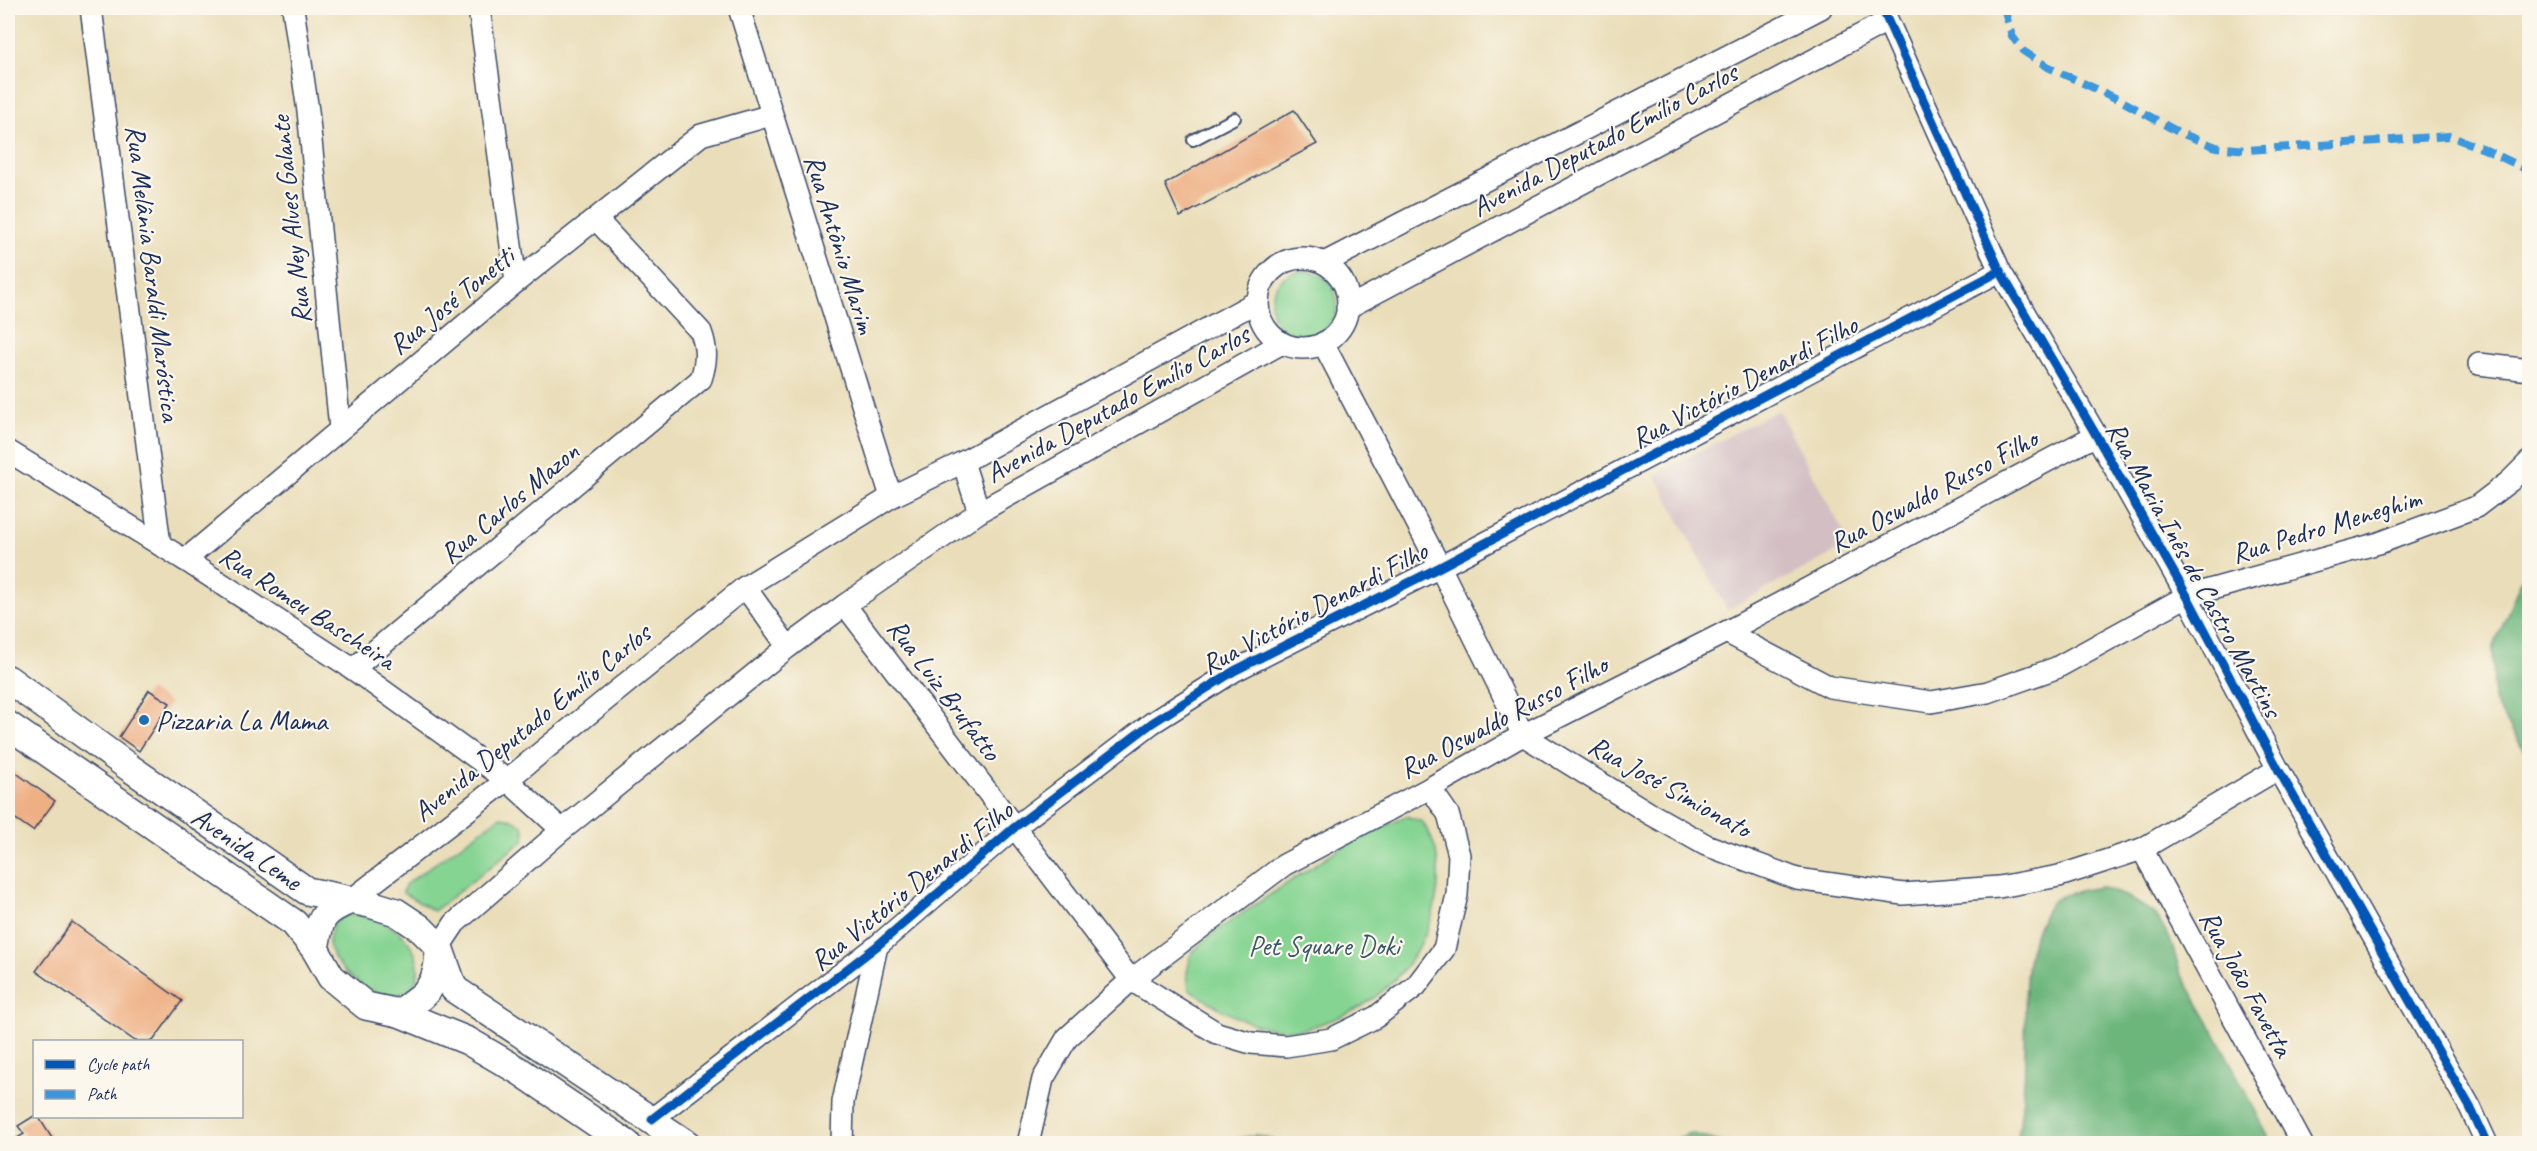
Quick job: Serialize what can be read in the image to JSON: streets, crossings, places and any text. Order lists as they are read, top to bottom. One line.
{"streets":{"street":["Avenida Deputado Emílio Carlos","Rua Ney Alves Galante","Rua Antônio Marim","Rua Melânia Baraldi Maróstica","Rua José Tonetti","Rua Victório Denardi Filho","Rua Oswaldo Russo Filho","Rua Carlos Mazon","Rua Pedro Meneghim","Rua Maria Inês de Castro Martins","Rua Romeu Bascheira","Rua Luiz Brufatto","Rua José Simionato","Avenida Leme","Rua João Favetta"]},"crossings":[["Avenida Deputado Emílio Carlos","Rua Antônio Marim"],["Avenida Deputado Emílio Carlos","Rua Maria Inês de Castro Martins"],["Avenida Deputado Emílio Carlos","Rua Romeu Bascheira"],["Avenida Deputado Emílio Carlos","Rua Luiz Brufatto"],["Avenida Deputado Emílio Carlos","Avenida Leme"],["Rua Ney Alves Galante","Rua José Tonetti"],["Rua Antônio Marim","Rua José Tonetti"],["Rua Melânia Baraldi Maróstica","Rua Romeu Bascheira"],["Rua José Tonetti","Rua Carlos Mazon"],["Rua José Tonetti","Rua Romeu Bascheira"],["Rua Victório Denardi Filho","Rua Maria Inês de Castro Martins"],["Rua Victório Denardi Filho","Rua Luiz Brufatto"],["Rua Victório Denardi Filho","Avenida Leme"],["Rua Oswaldo Russo Filho","Rua Pedro Meneghim"],["Rua Oswaldo Russo Filho","Rua Maria Inês de Castro Martins"],["Rua Oswaldo Russo Filho","Rua Luiz Brufatto"],["Rua Oswaldo Russo Filho","Rua José Simionato"],["Rua Carlos Mazon","Rua Romeu Bascheira"],["Rua Pedro Meneghim","Rua Maria Inês de Castro Martins"],["Rua Maria Inês de Castro Martins","Rua José Simionato"],["Rua José Simionato","Rua João Favetta"]],"parks":["Pet Square Doki"],"places":["Pizzaria La Mama"],"legend":["Cycle path","Path"]}
